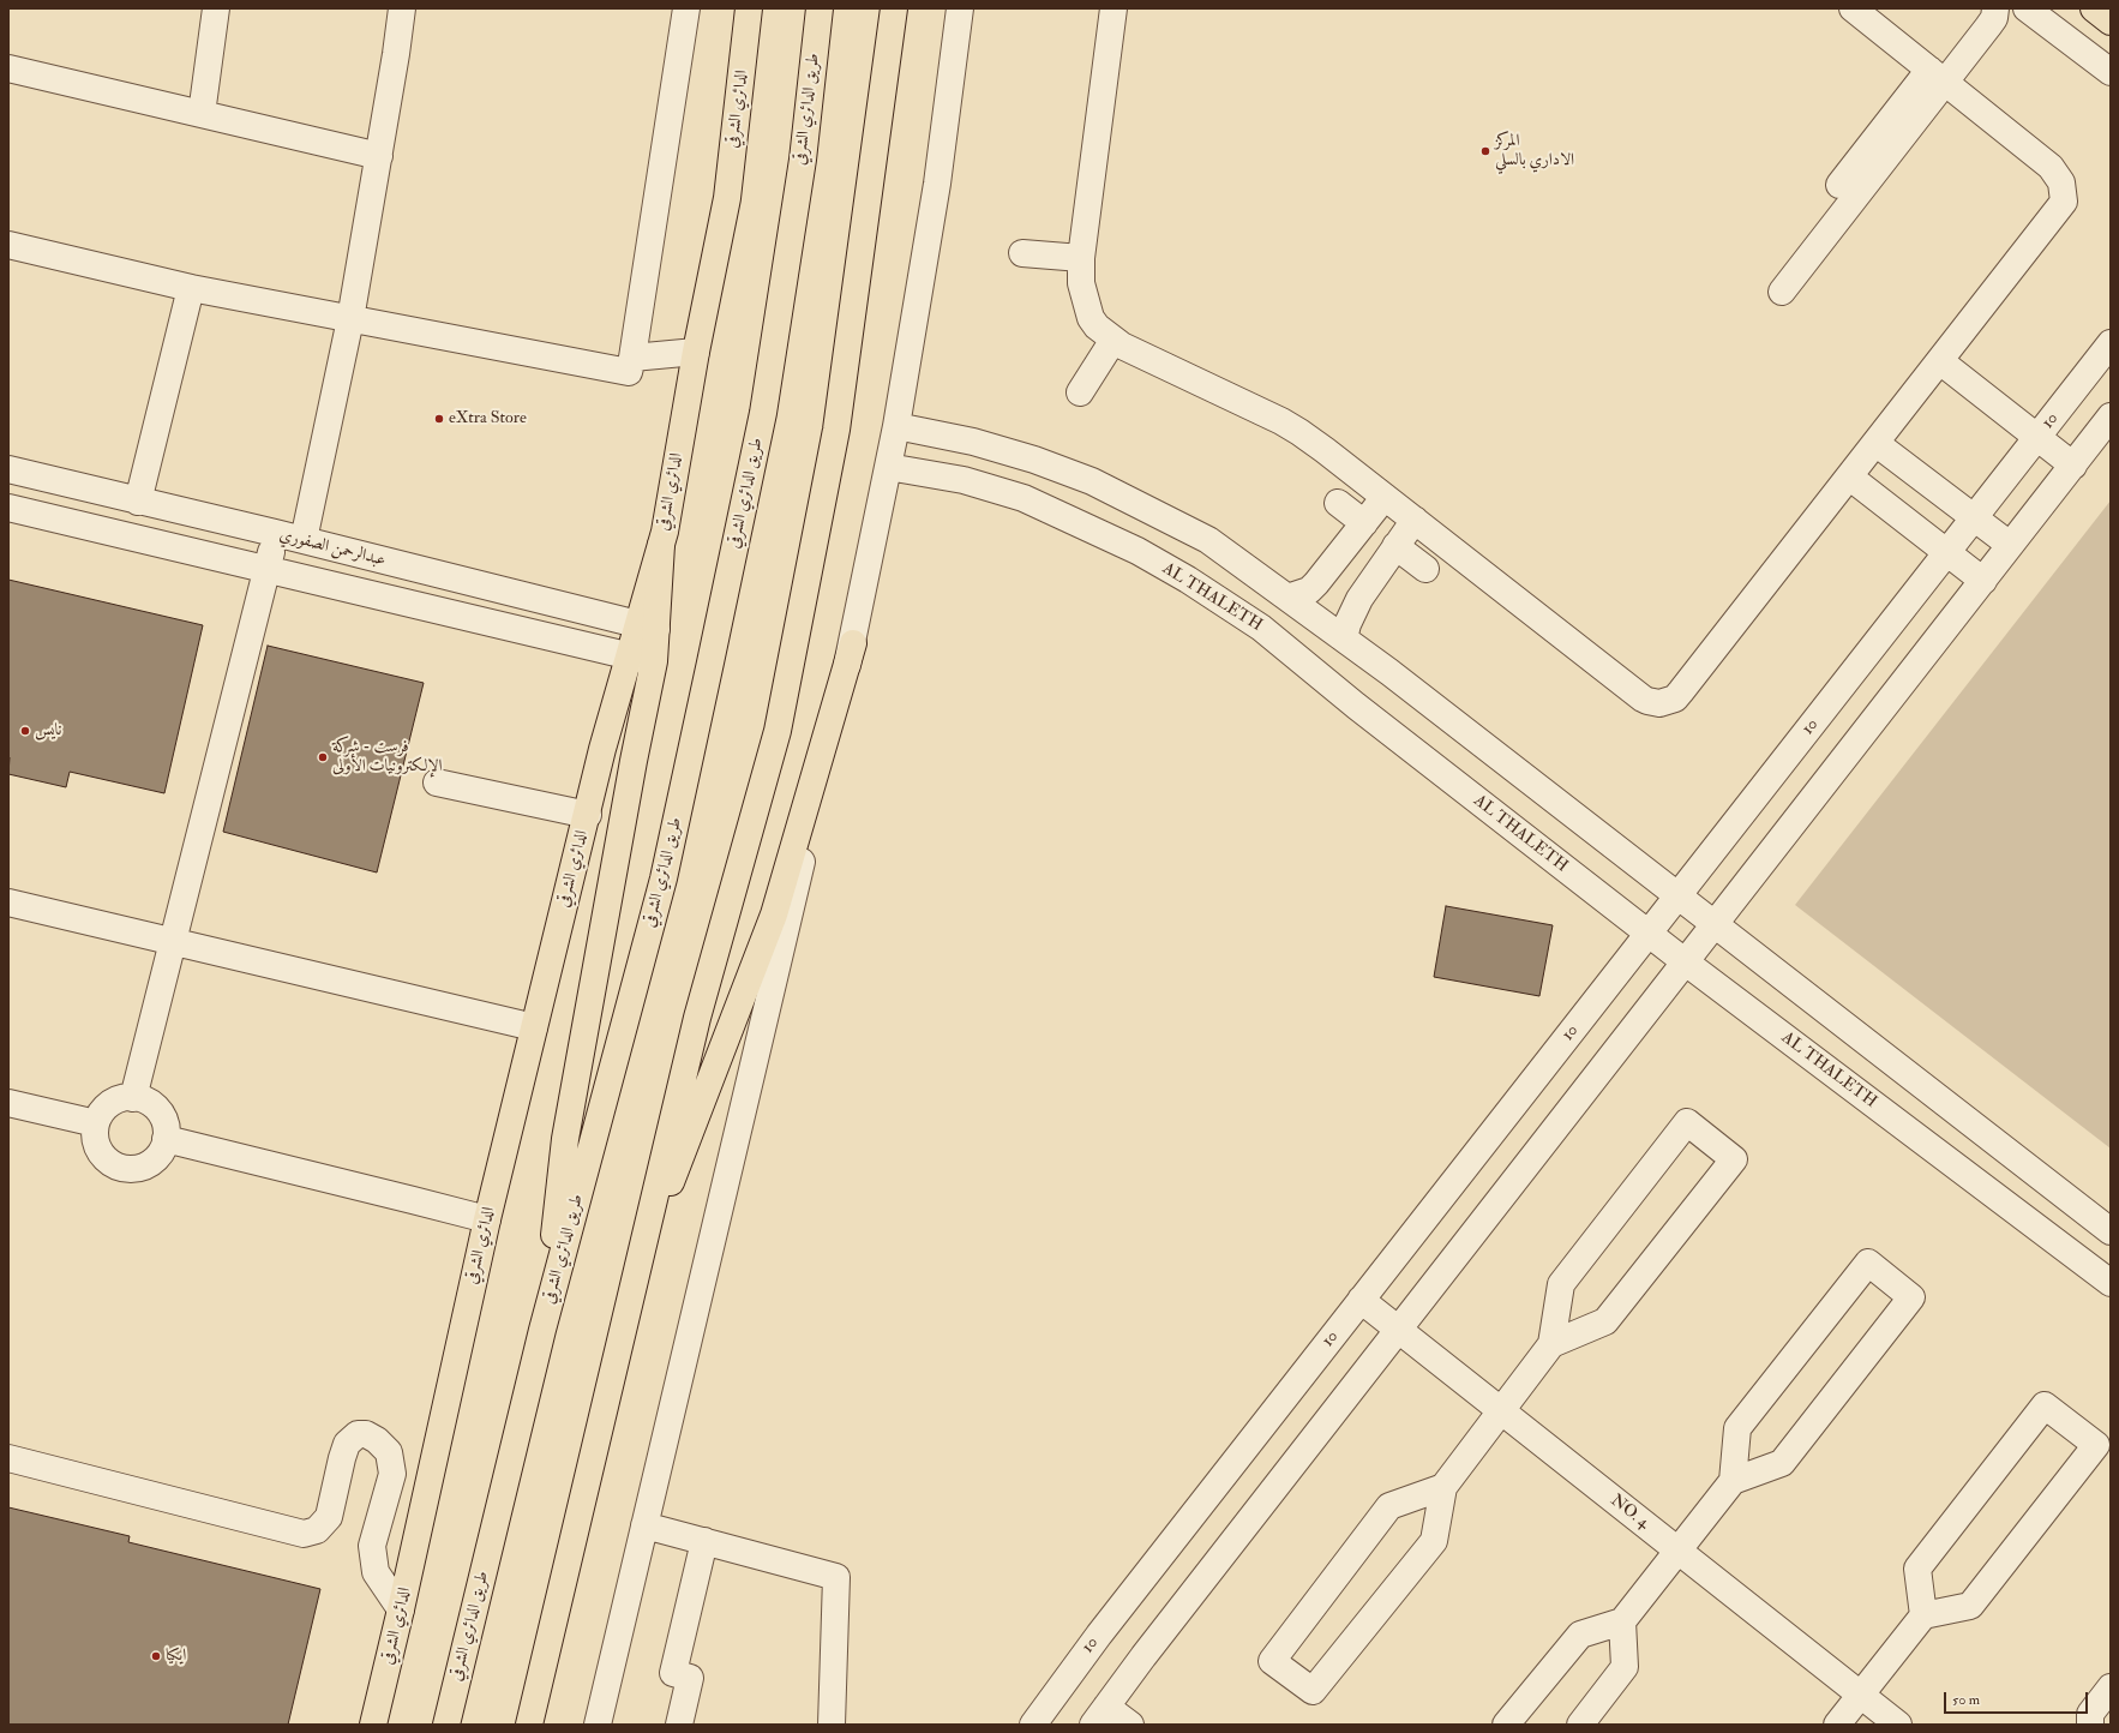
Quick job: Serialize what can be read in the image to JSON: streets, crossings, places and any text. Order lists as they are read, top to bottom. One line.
{"streets":{"main road":["الدائري الشرقي","طريق الدائري الشرقي"],"street":["10","عبدالرحمن الصفوري","AL THALETH","NO. 4"]},"crossings":[["الدائري الشرقي","عبدالرحمن الصفوري"],["10","AL THALETH"],["10","NO. 4"]],"places":["المركز الاداري بالسلي","eXtra Store","نايس","فرست - شركة الإلكترونيات الأولى","ايكيا"],"scale_bar":"50 m"}
